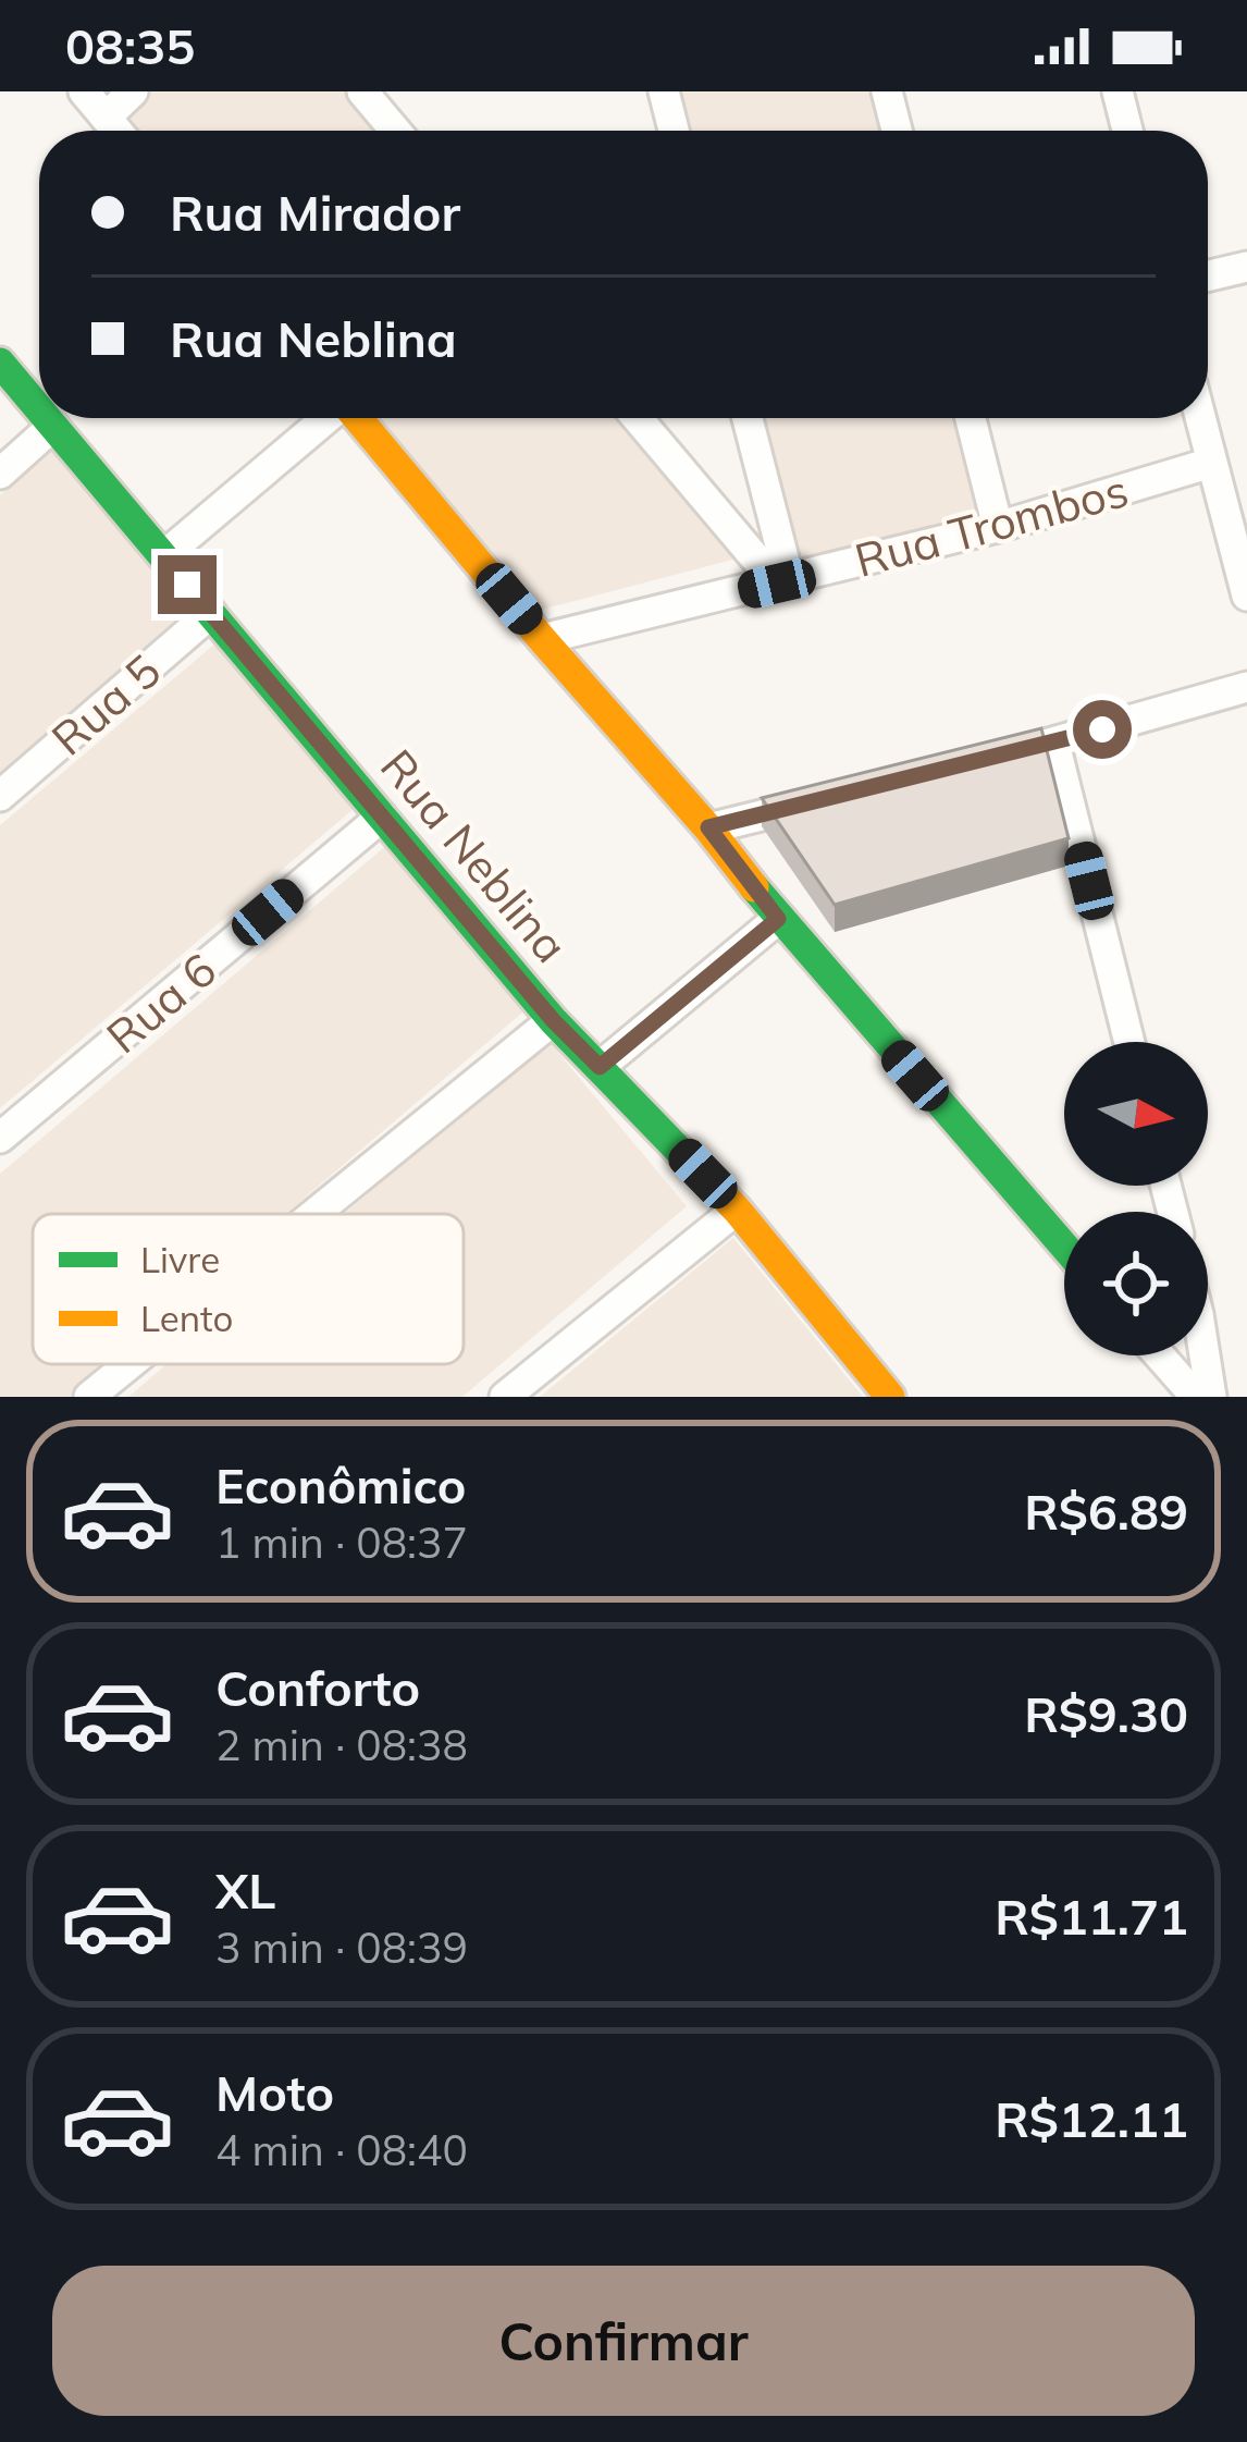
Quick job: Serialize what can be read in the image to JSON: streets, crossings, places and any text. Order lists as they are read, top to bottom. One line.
{"streets":{"street":["Rua Trombos","Rua 5","Rua Neblina","Rua 6"]},"crossings":[["Rua 5","Rua Neblina"],["Rua Neblina","Rua 6"]],"legend":["Livre","Lento"],"north":"right","page":{"status":"08:35","banner":["Rua Mirador","Rua Neblina"],"list":[{"name":"Econômico","note":"1 min · 08:37","value":"R$6.89"},{"name":"Conforto","note":"2 min · 08:38","value":"R$9.30"},{"name":"XL","note":"3 min · 08:39","value":"R$11.71"},{"name":"Moto","note":"4 min · 08:40","value":"R$12.11"}],"buttons":"Confirmar"}}
